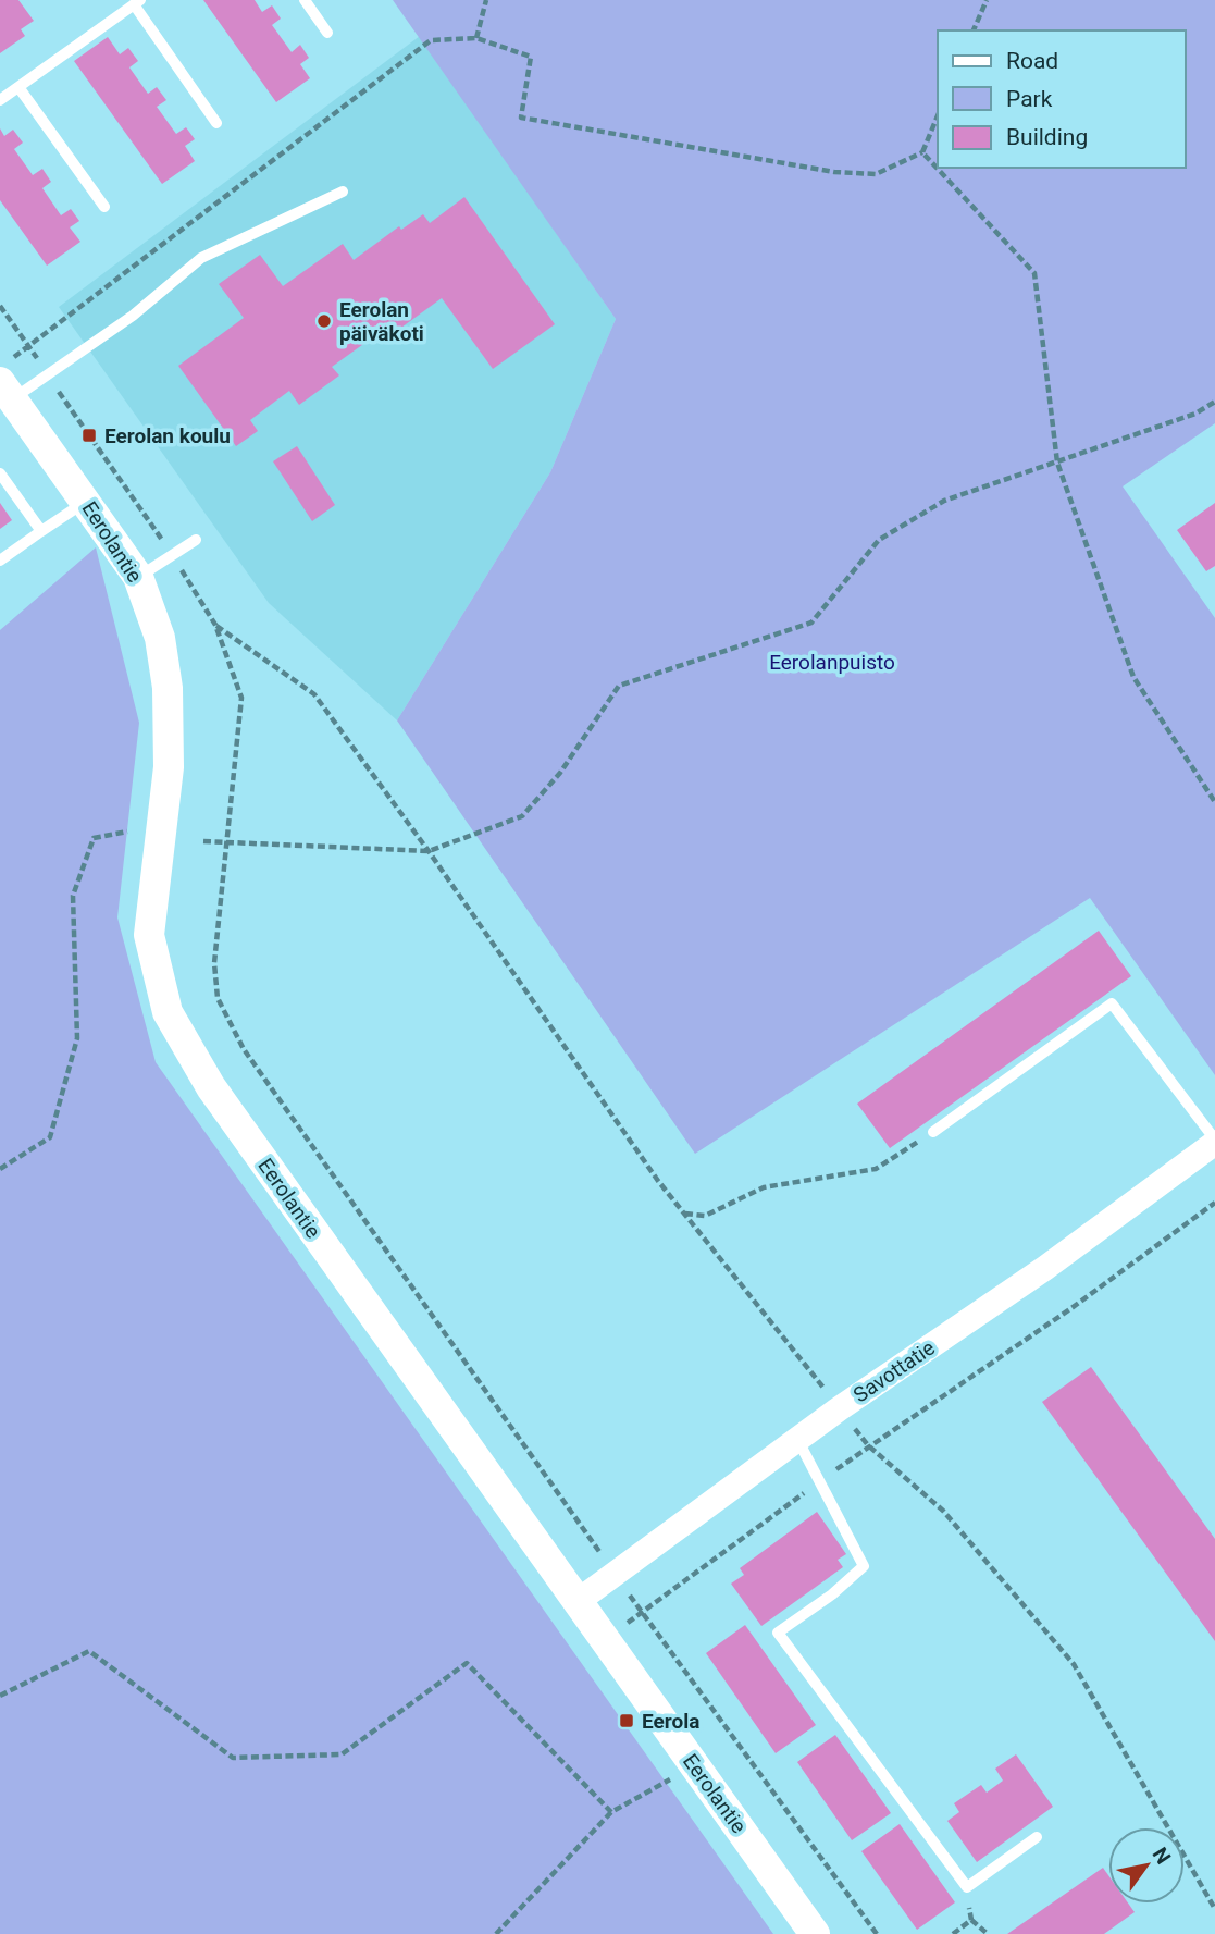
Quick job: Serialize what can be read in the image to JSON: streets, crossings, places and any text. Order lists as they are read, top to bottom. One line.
{"streets":{"street":["Eerolantie","Savottatie"]},"crossings":[["Eerolantie","Savottatie"]],"parks":["Eerolanpuisto"],"places":{"other":["Eerolan päiväkoti"],"transit":["Eerolan koulu","Eerola"]},"legend":["Road","Park","Building"],"north":"top right"}
